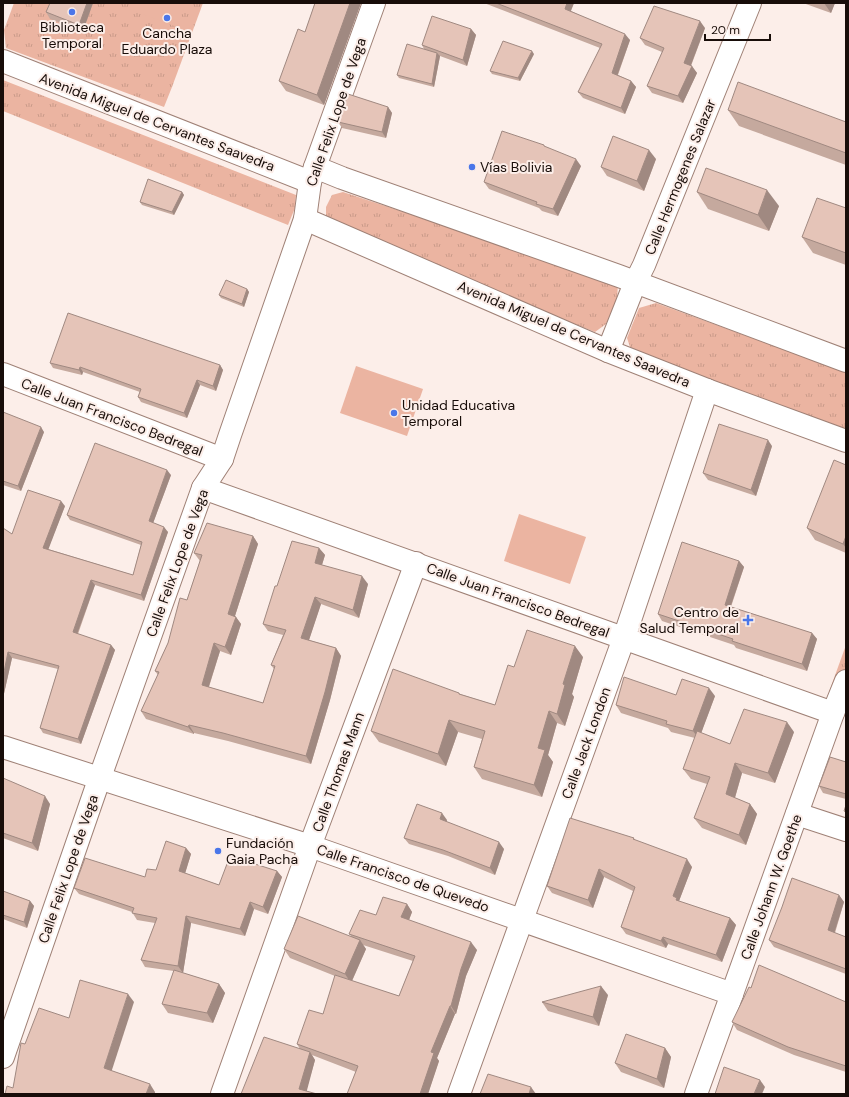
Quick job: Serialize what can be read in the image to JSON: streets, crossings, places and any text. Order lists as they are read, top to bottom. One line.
{"streets":{"street":["Calle Felix Lope de Vega","Avenida Miguel de Cervantes Saavedra","Calle Hermogenes Salazar","Calle Juan Francisco Bedregal","Calle Jack London","Calle Thomas Mann","Calle Francisco de Quevedo","Calle Johann W. Goethe"]},"crossings":[["Calle Felix Lope de Vega","Avenida Miguel de Cervantes Saavedra"],["Calle Felix Lope de Vega","Calle Juan Francisco Bedregal"],["Calle Felix Lope de Vega","Calle Francisco de Quevedo"],["Avenida Miguel de Cervantes Saavedra","Calle Hermogenes Salazar"],["Avenida Miguel de Cervantes Saavedra","Calle Jack London"],["Calle Juan Francisco Bedregal","Calle Jack London"],["Calle Juan Francisco Bedregal","Calle Thomas Mann"],["Calle Juan Francisco Bedregal","Calle Johann W. Goethe"],["Calle Jack London","Calle Francisco de Quevedo"],["Calle Thomas Mann","Calle Francisco de Quevedo"],["Calle Francisco de Quevedo","Calle Johann W. Goethe"]],"places":{"other":["Biblioteca Temporal","Cancha Eduardo Plaza","Vías Bolivia","Unidad Educativa Temporal","Fundación Gaia Pacha"],"health":["Centro de Salud Temporal"]},"scale_bar":"20 m"}
